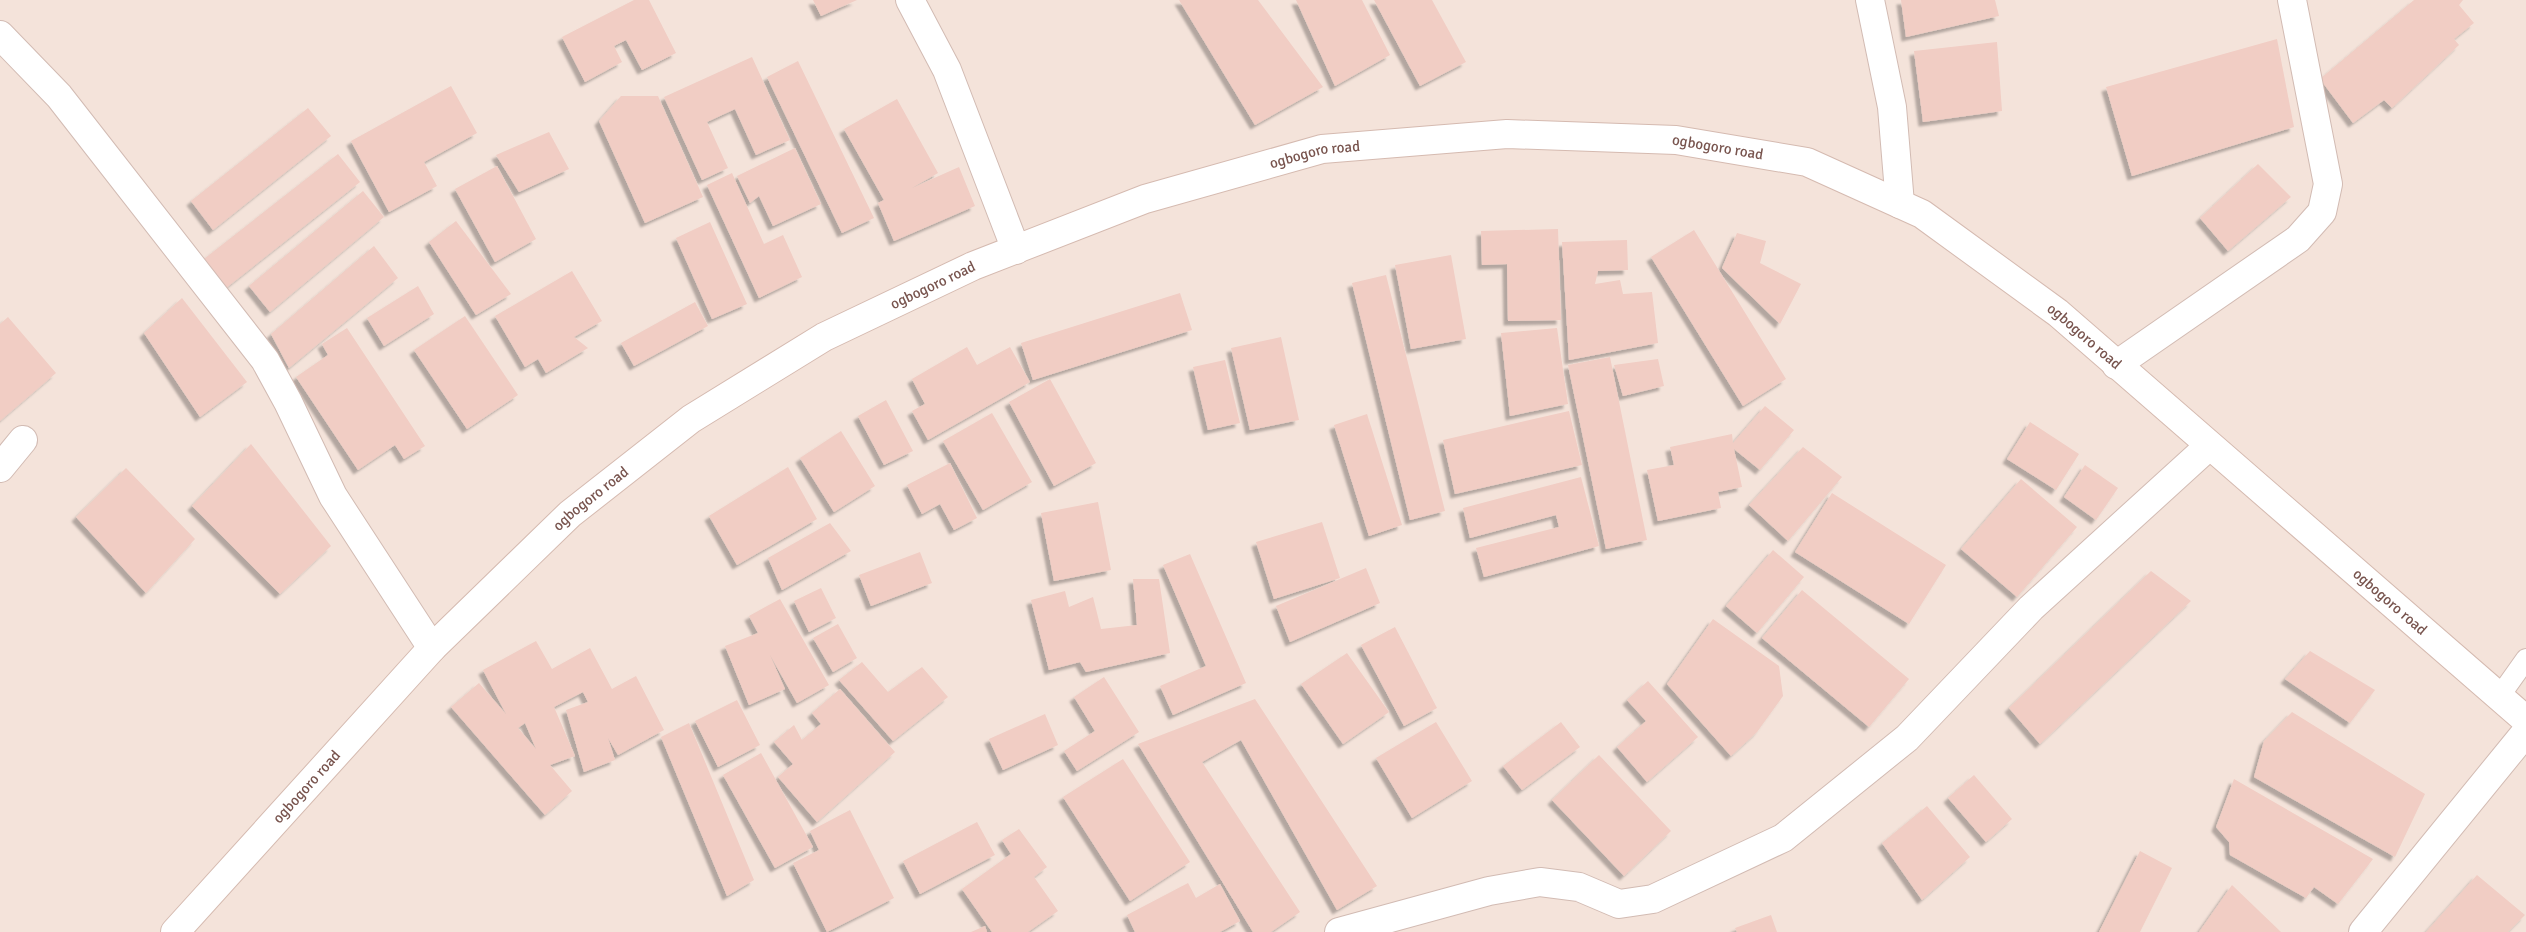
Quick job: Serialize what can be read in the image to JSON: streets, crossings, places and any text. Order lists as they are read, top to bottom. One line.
{"streets":{"street":["ogbogoro road"]}}
